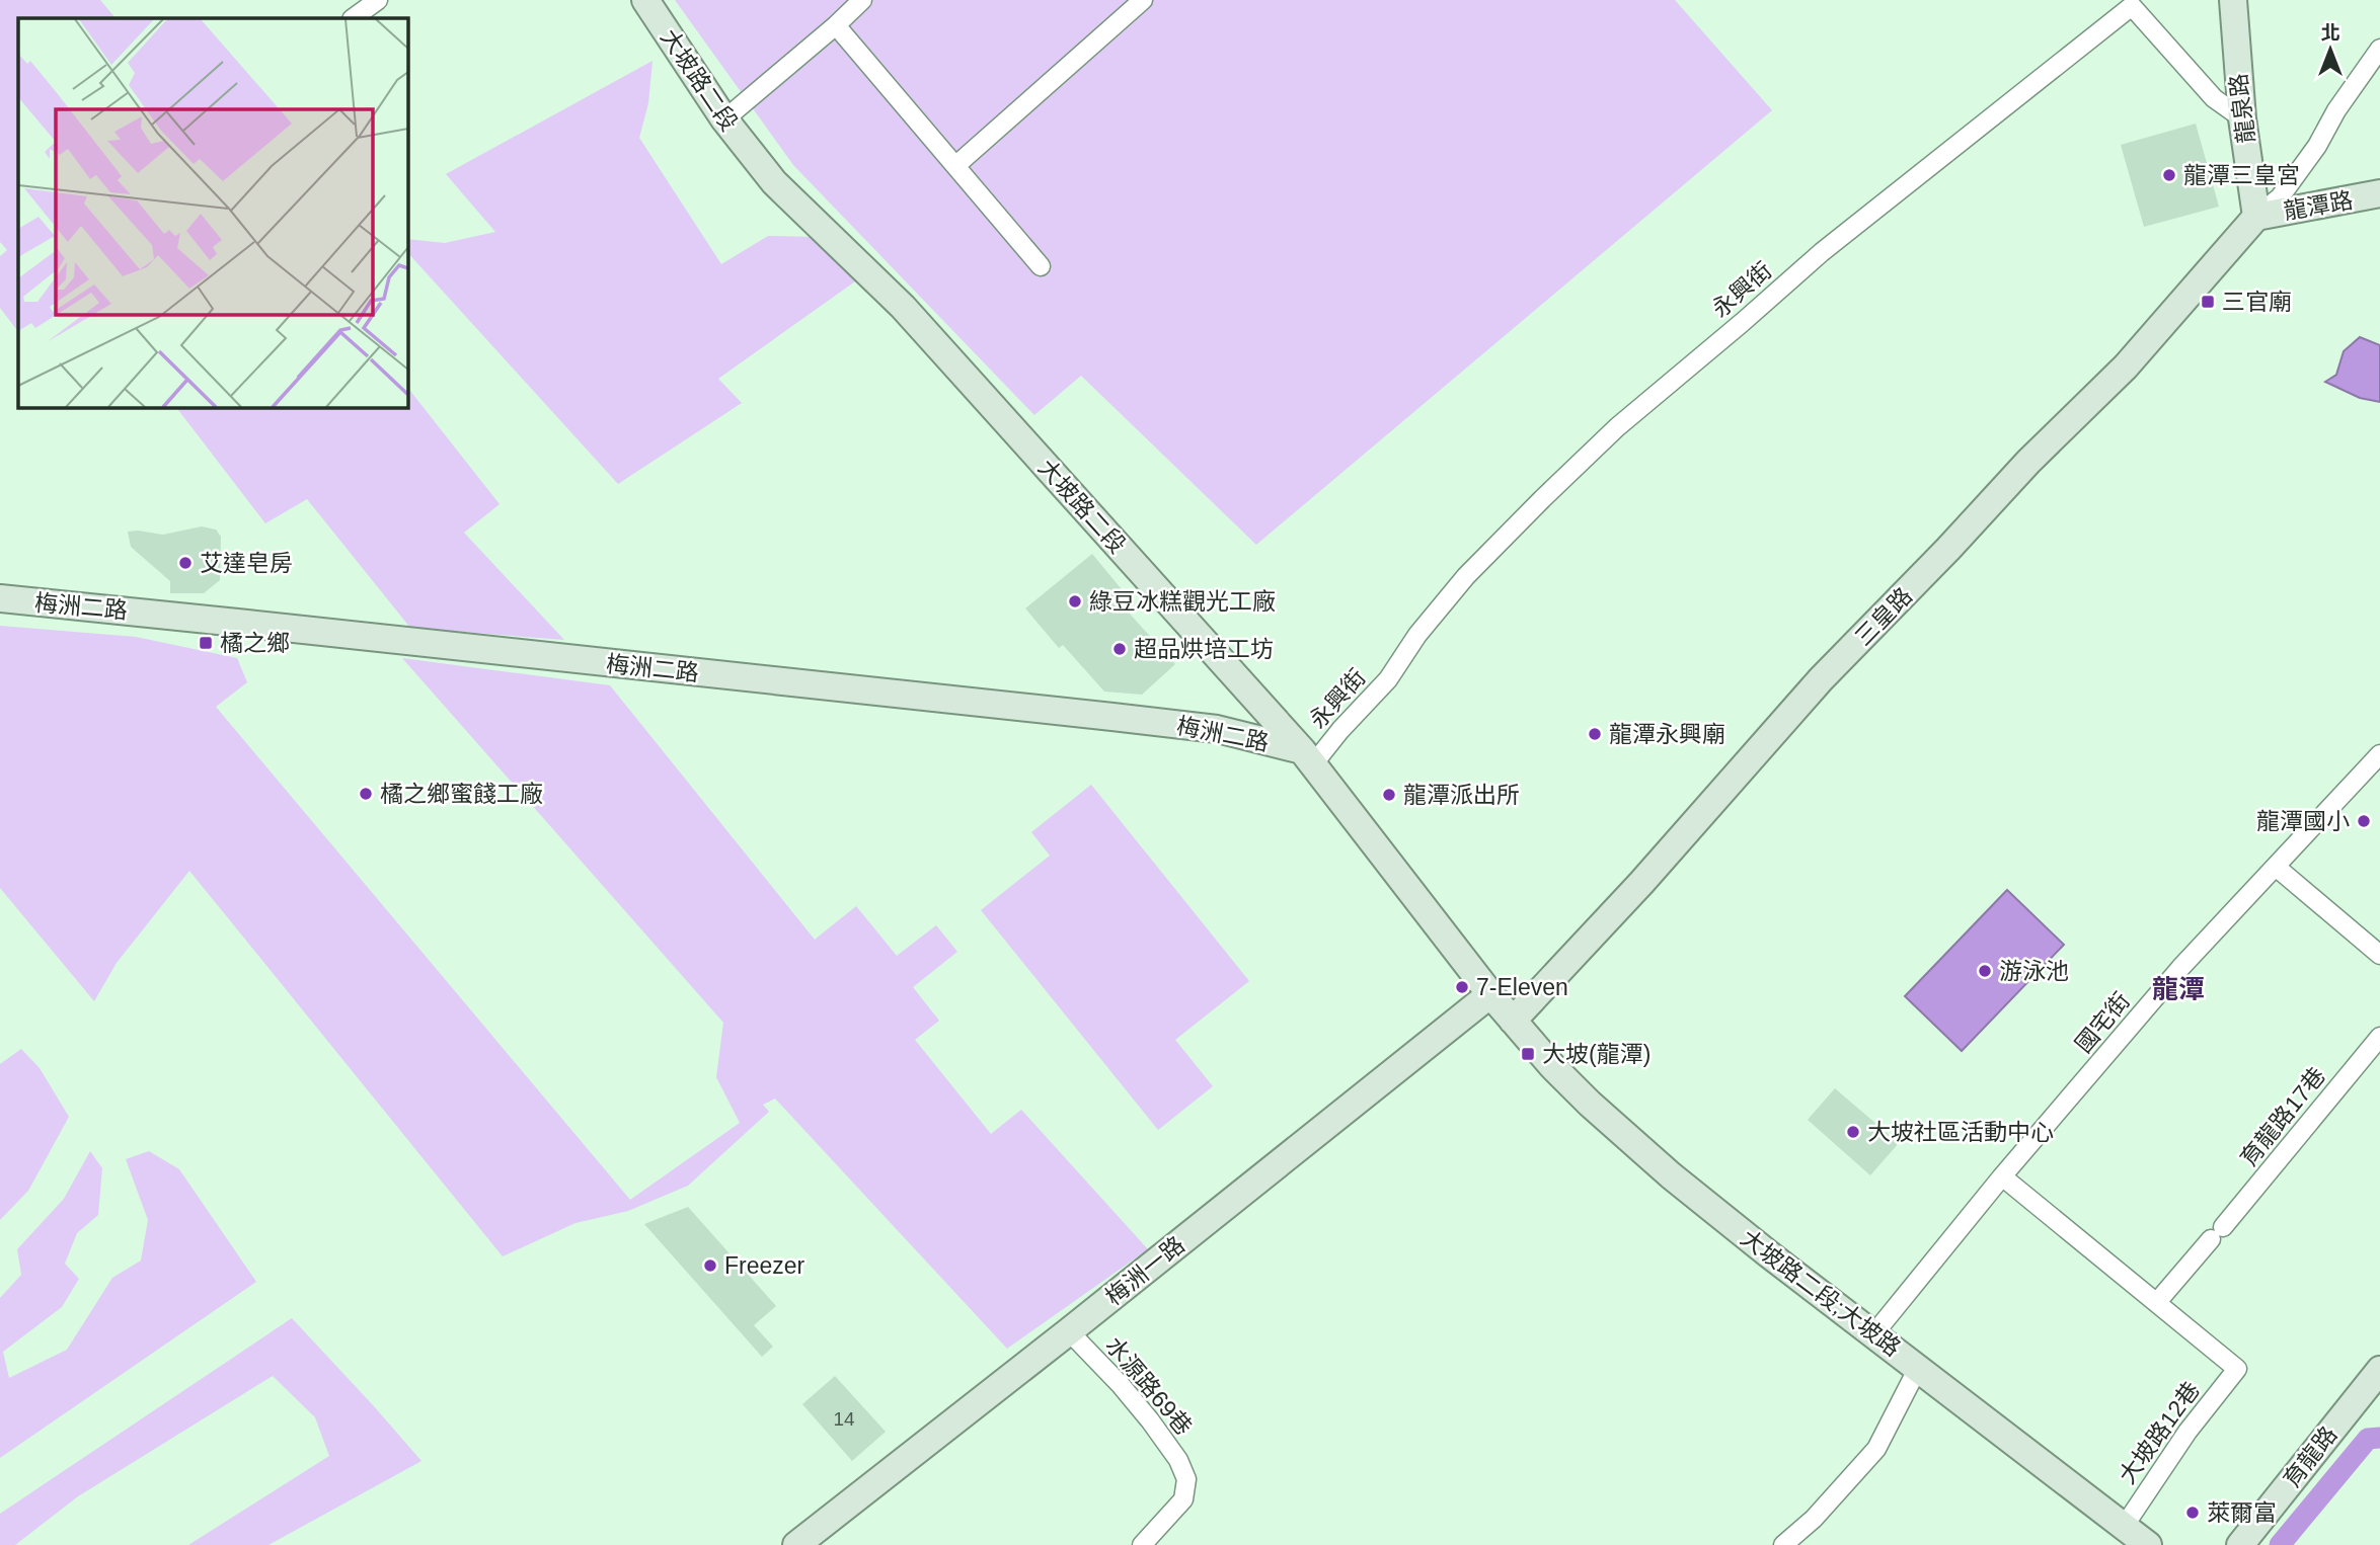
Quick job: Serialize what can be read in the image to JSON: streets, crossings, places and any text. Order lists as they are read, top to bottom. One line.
{"streets":{"street":["大坡路二段","龍泉路","龍潭路","永興街","梅洲二路","三皇路","國宅街","育龍路17巷","梅洲一路","大坡路二段;大坡路","水源路69巷","大坡路12巷","育龍路"]},"crossings":[["大坡路二段","永興街"],["大坡路二段","梅洲二路"],["大坡路二段","三皇路"],["大坡路二段","梅洲一路"],["大坡路二段","大坡路二段;大坡路"],["龍泉路","龍潭路"],["龍泉路","永興街"],["龍泉路","三皇路"],["龍潭路","三皇路"],["永興街","梅洲二路"],["三皇路","大坡路二段;大坡路"],["國宅街","大坡路二段;大坡路"],["育龍路17巷","大坡路12巷"],["梅洲一路","水源路69巷"],["大坡路二段;大坡路","大坡路12巷"]],"districts":["龍潭"],"places":{"other":["龍潭三皇宮","艾達皂房","綠豆冰糕觀光工廠","超品烘培工坊","龍潭永興廟","橘之鄉蜜餞工廠","龍潭派出所","龍潭國小","游泳池","7-Eleven","大坡社區活動中心","Freezer","萊爾富"],"transit":["三官廟","橘之鄉","大坡(龍潭)"]},"house_numbers":["14"],"north":"top"}
